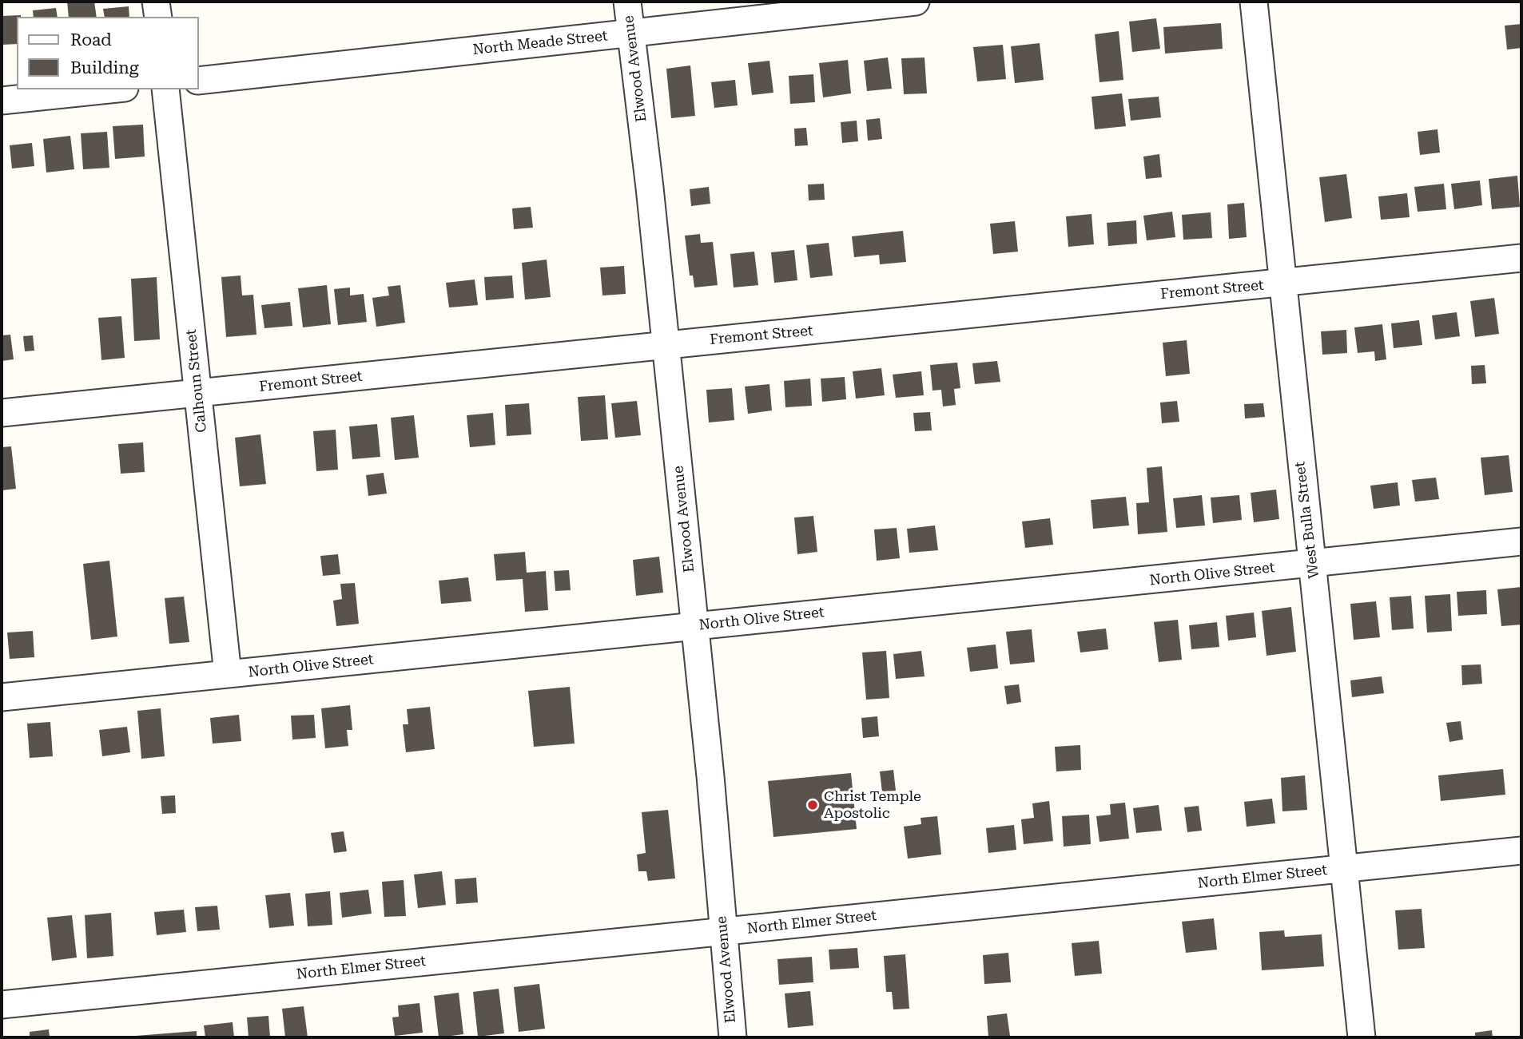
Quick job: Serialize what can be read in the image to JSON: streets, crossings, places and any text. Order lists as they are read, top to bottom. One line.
{"streets":{"street":["North Meade Street","Elwood Avenue","Fremont Street","Calhoun Street","West Bulla Street","North Olive Street","North Elmer Street"]},"crossings":[["North Meade Street","Elwood Avenue"],["Elwood Avenue","Fremont Street"],["Elwood Avenue","North Olive Street"],["Elwood Avenue","North Elmer Street"],["Fremont Street","Calhoun Street"],["Fremont Street","West Bulla Street"],["Calhoun Street","North Olive Street"],["West Bulla Street","North Olive Street"],["West Bulla Street","North Elmer Street"]],"places":["Christ Temple Apostolic"],"legend":["Road","Building"]}
